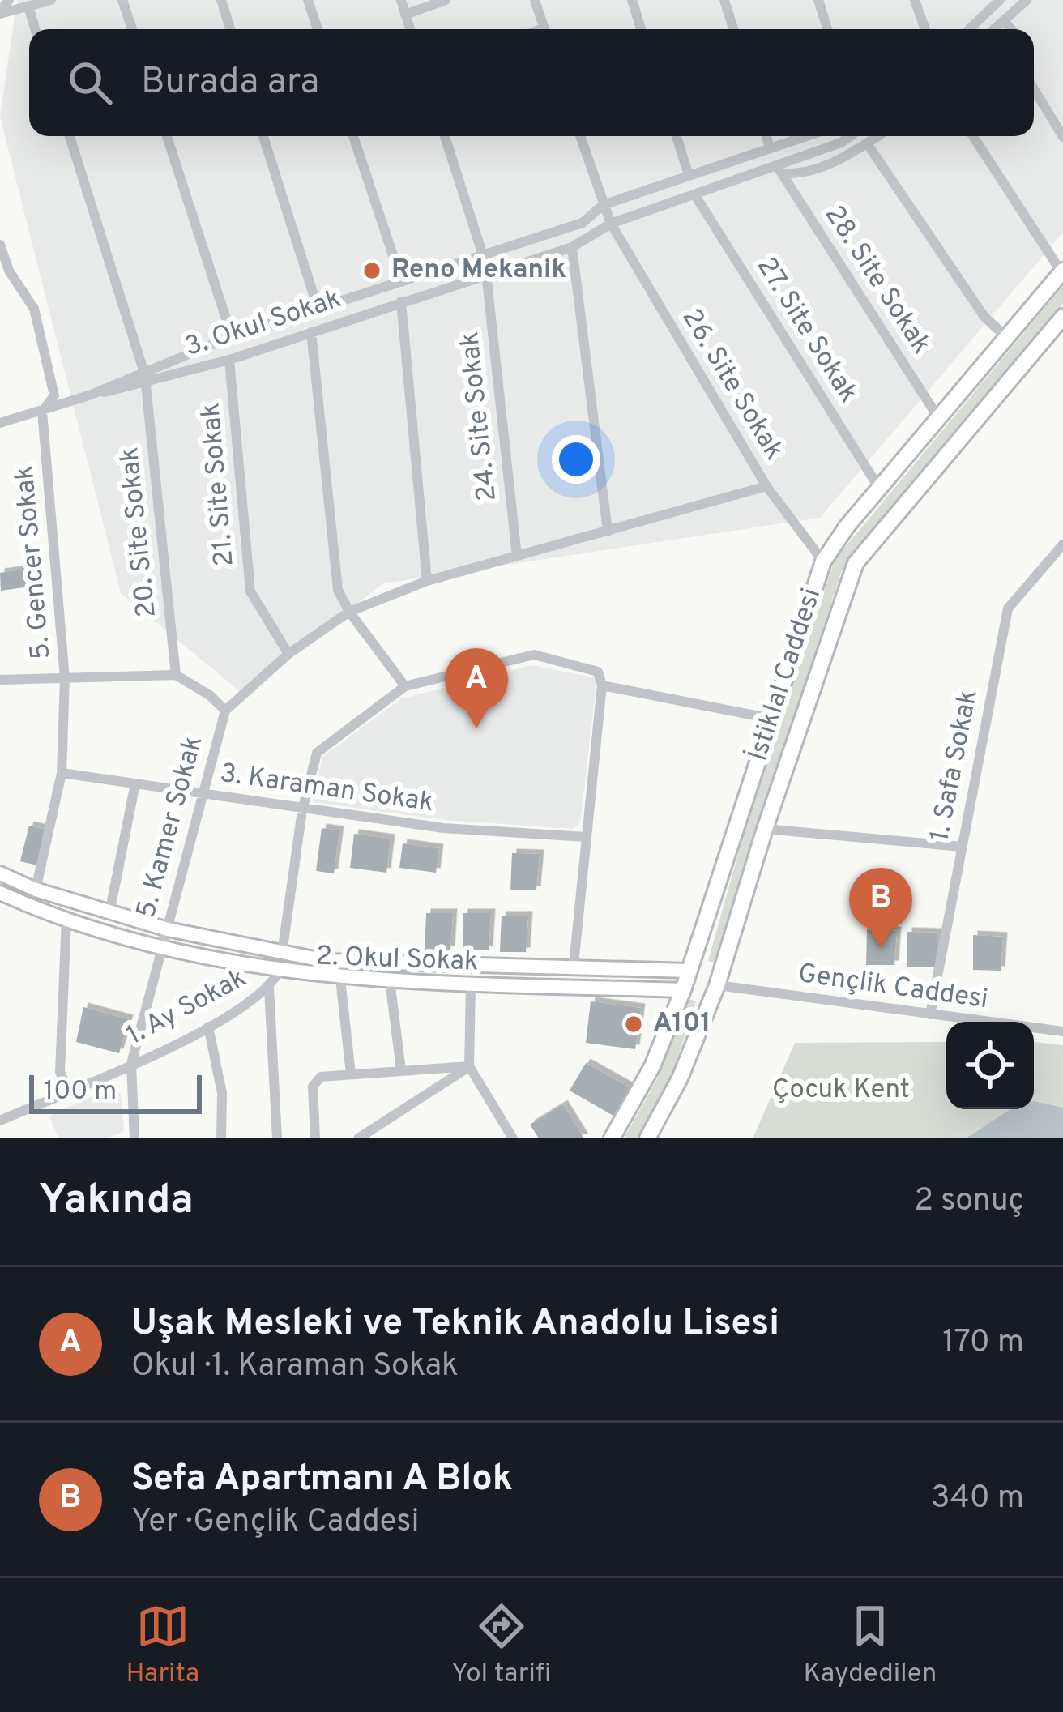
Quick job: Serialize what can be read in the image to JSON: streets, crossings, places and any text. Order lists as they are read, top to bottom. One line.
{"streets":{"main road":["İstiklal Caddesi"],"street":["28. Site Sokak","3. Okul Sokak","27. Site Sokak","26. Site Sokak","24. Site Sokak","21. Site Sokak","20. Site Sokak","5. Gencer Sokak","1. Safa Sokak","3. Karaman Sokak","5. Kamer Sokak","2. Okul Sokak","Gençlik Caddesi","1. Ay Sokak"]},"crossings":[["28. Site Sokak","3. Okul Sokak"],["28. Site Sokak","İstiklal Caddesi"],["3. Okul Sokak","27. Site Sokak"],["3. Okul Sokak","26. Site Sokak"],["3. Okul Sokak","24. Site Sokak"],["3. Okul Sokak","21. Site Sokak"],["3. Okul Sokak","20. Site Sokak"],["3. Okul Sokak","5. Gencer Sokak"],["27. Site Sokak","İstiklal Caddesi"],["26. Site Sokak","İstiklal Caddesi"],["26. Site Sokak","5. Kamer Sokak"],["24. Site Sokak","5. Kamer Sokak"],["21. Site Sokak","5. Kamer Sokak"],["5. Gencer Sokak","3. Karaman Sokak"],["5. Gencer Sokak","2. Okul Sokak"],["İstiklal Caddesi","2. Okul Sokak"],["İstiklal Caddesi","Gençlik Caddesi"],["1. Safa Sokak","Gençlik Caddesi"],["3. Karaman Sokak","5. Kamer Sokak"],["5. Kamer Sokak","2. Okul Sokak"],["5. Kamer Sokak","1. Ay Sokak"],["2. Okul Sokak","1. Ay Sokak"]],"parks":["Çocuk Kent"],"places":["Reno Mekanik","A101"],"scale_bar":"100 m","page":{"search":"Burada ara","pins":["A","B"],"scale":"100 m","heading":["Yakında","2 sonuç"],"list":[{"mark":"A","name":"Uşak Mesleki ve Teknik Anadolu Lisesi","note":"Okul · 1. Karaman Sokak","value":"170 m"},{"mark":"B","name":"Sefa Apartmanı A Blok","note":"Yer · Gençlik Caddesi","value":"340 m"}],"nav":["Harita","Yol tarifi","Kaydedilen"]}}
